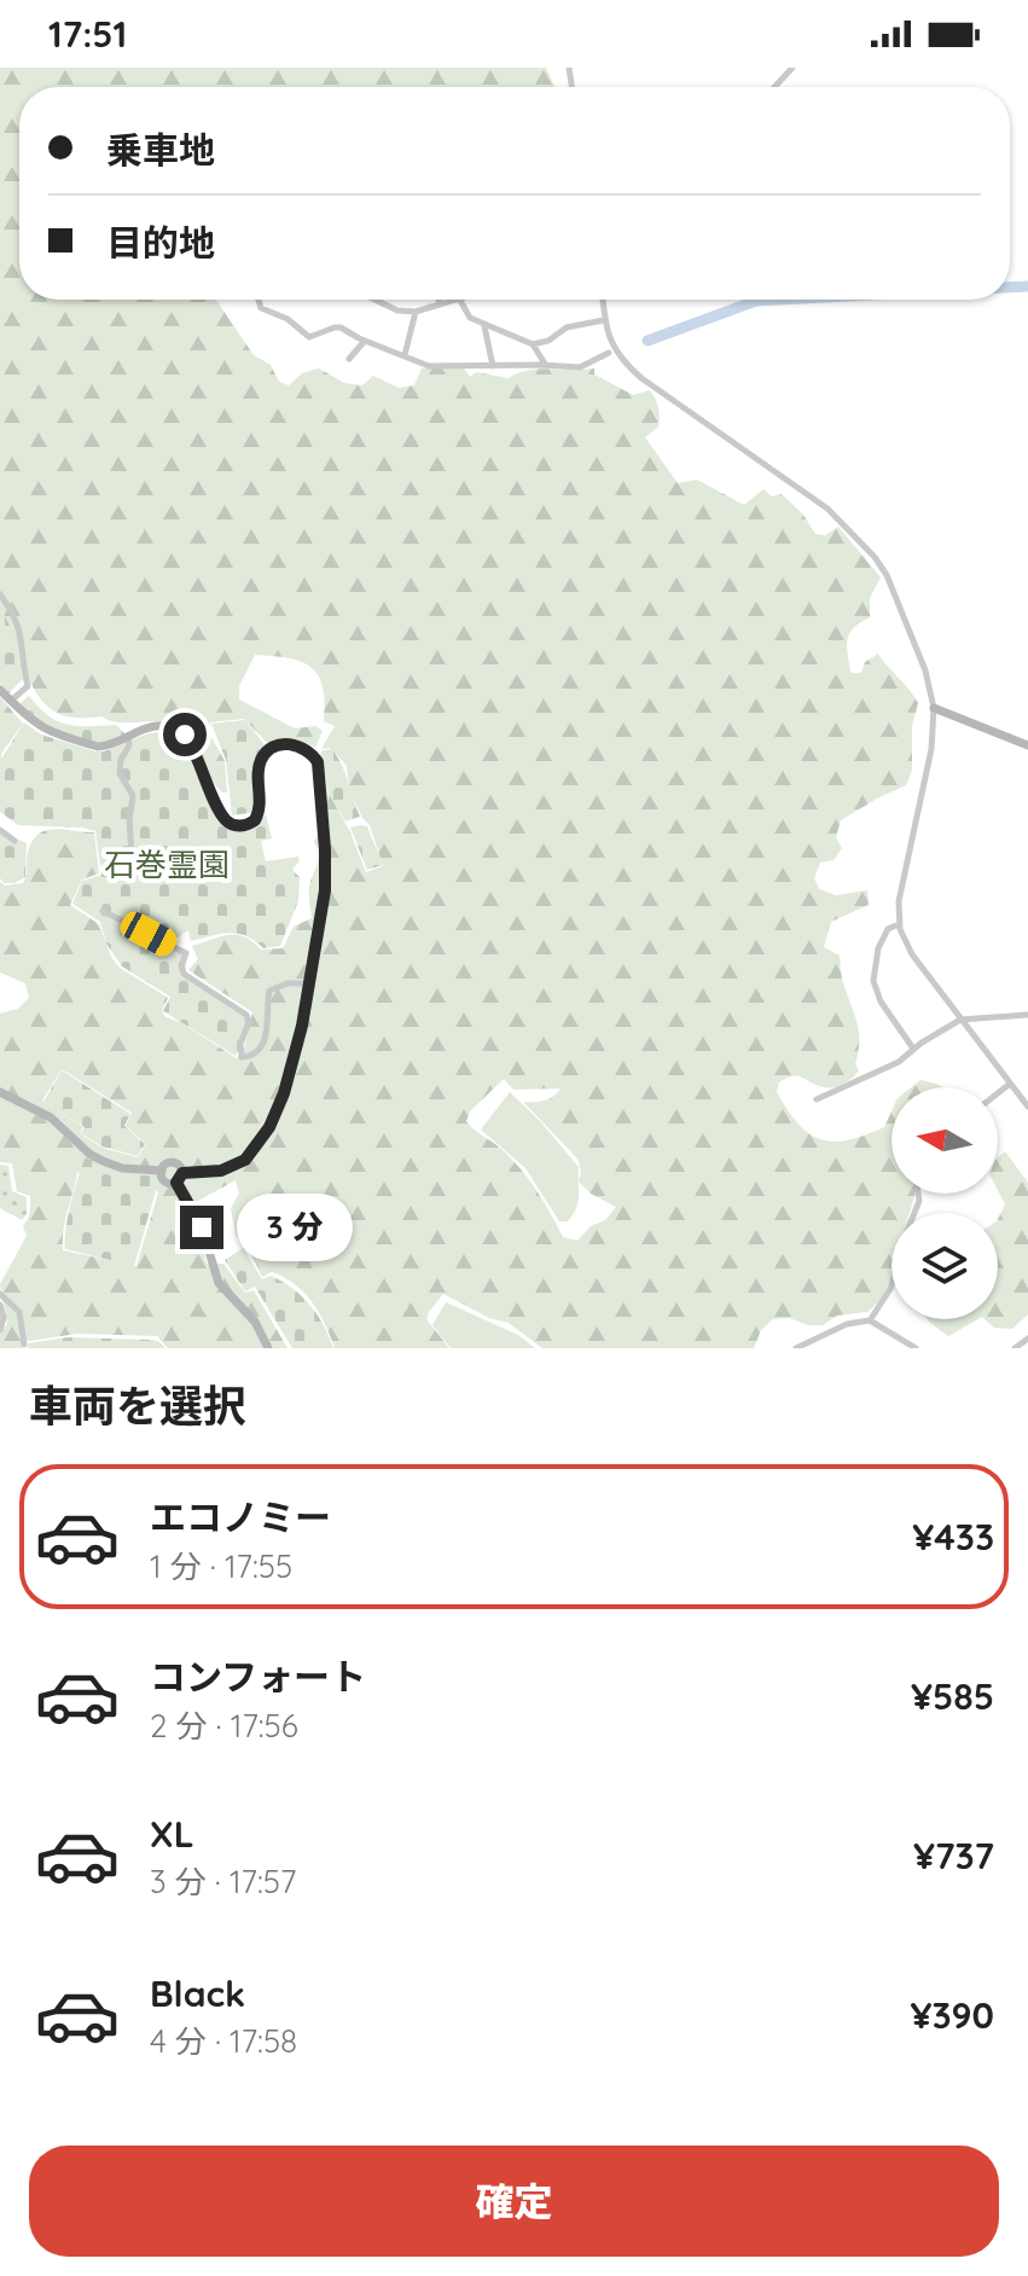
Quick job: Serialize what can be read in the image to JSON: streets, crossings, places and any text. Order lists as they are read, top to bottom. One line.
{"parks":["石巻霊園"],"north":"left","page":{"status":"17:51","banner":["乗車地","目的地"],"bubble":"3 分","heading":"車両を選択","list":[{"name":"エコノミー","note":"1 分 · 17:55","value":"¥433"},{"name":"コンフォート","note":"2 分 · 17:56","value":"¥585"},{"name":"XL","note":"3 分 · 17:57","value":"¥737"},{"name":"Black","note":"4 分 · 17:58","value":"¥390"}],"buttons":"確定"}}
